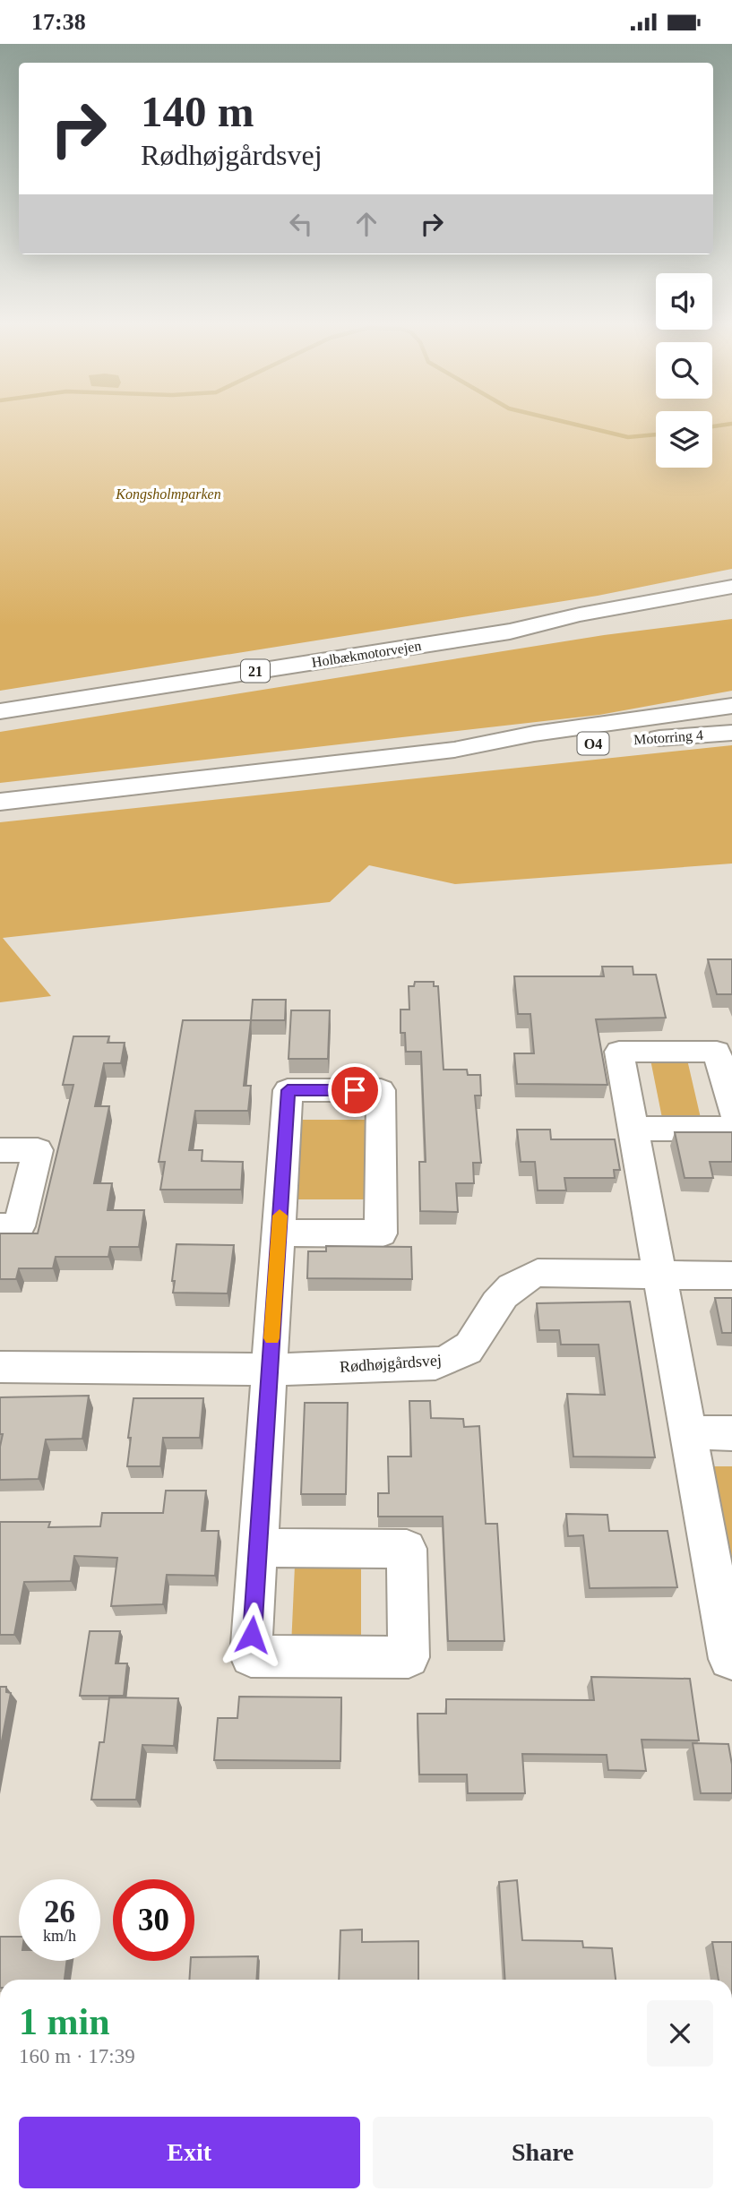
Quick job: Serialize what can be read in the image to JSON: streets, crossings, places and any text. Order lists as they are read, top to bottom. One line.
{"streets":{"highway":["Holbækmotorvejen","21","Motorring 4","O4"],"street":["Rødhøjgårdsvej"]},"parks":["Kongsholmparken"],"page":{"status":"17:38","turn":["140 m","Rødhøjgårdsvej"],"speed":"26 km/h","limit":"30","heading":["1 min","160 m · 17:39"],"buttons":["Exit","Share"]}}
